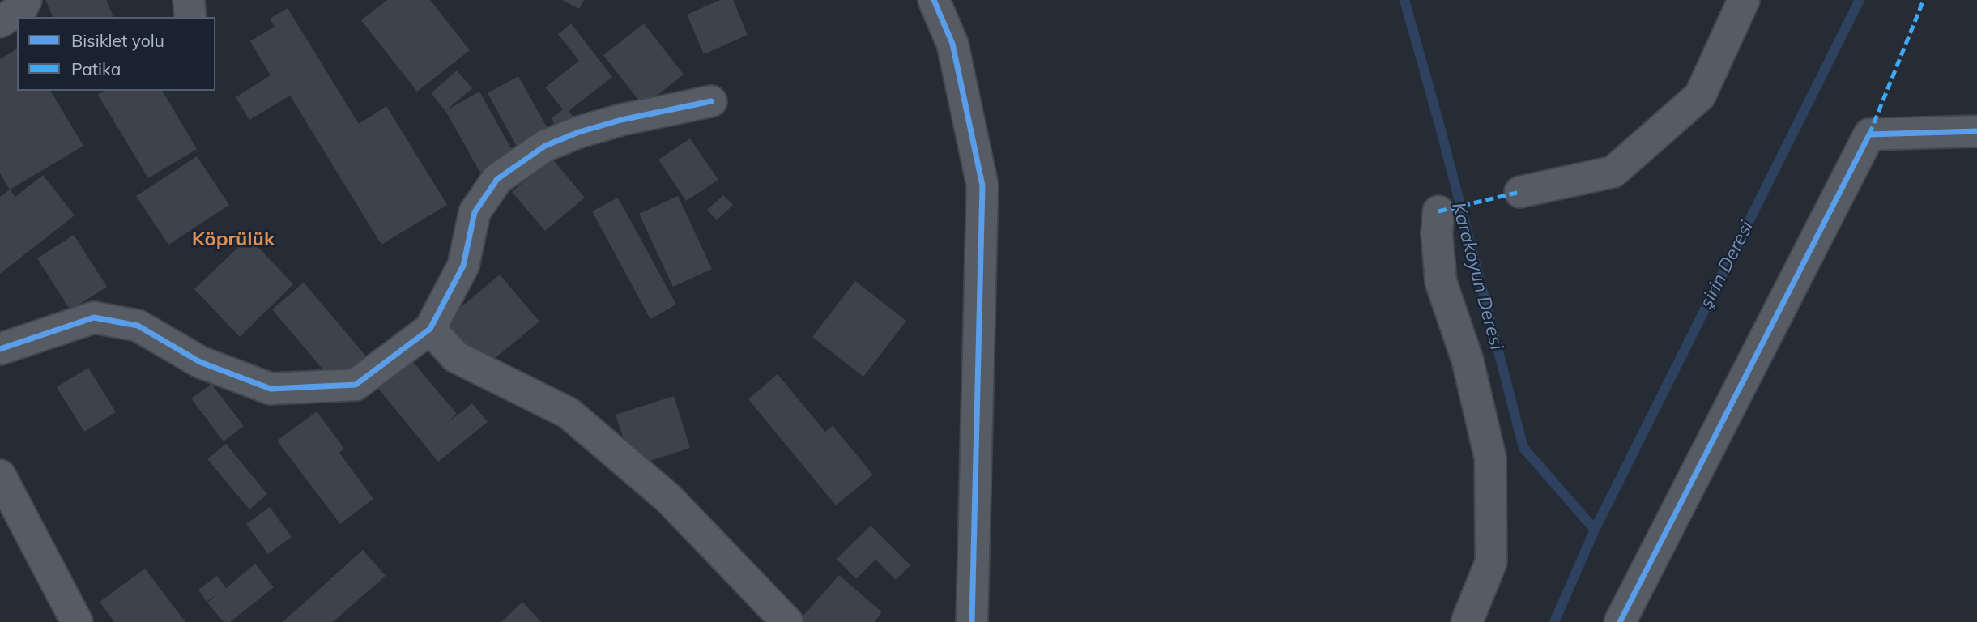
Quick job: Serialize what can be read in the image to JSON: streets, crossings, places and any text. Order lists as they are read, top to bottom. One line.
{"districts":["Köprülük"],"water":["şirin Deresi","Karakoyun Deresi"],"legend":["Bisiklet yolu","Patika"]}
